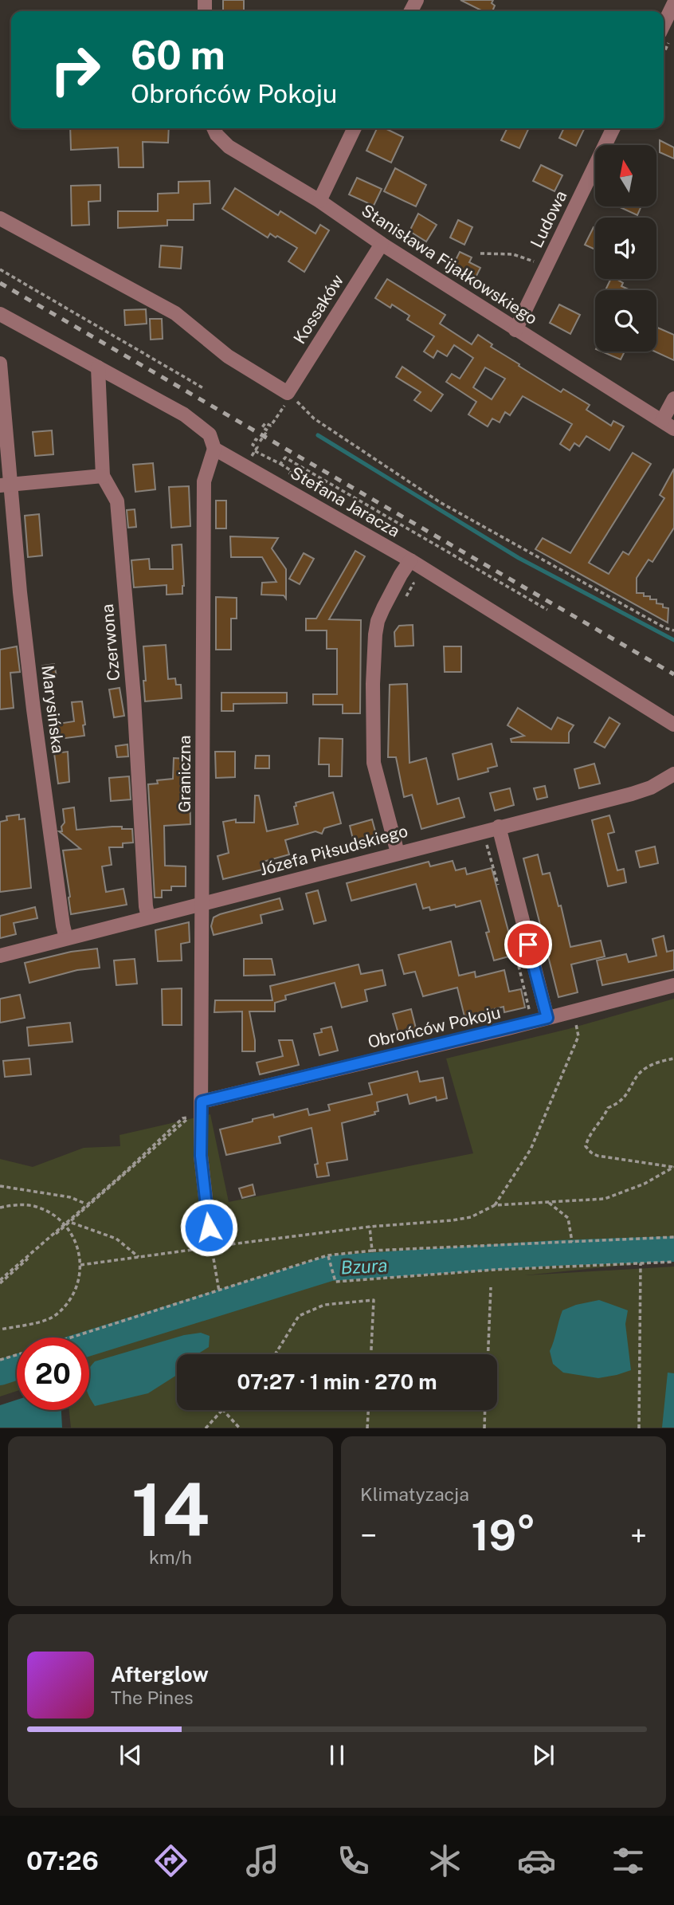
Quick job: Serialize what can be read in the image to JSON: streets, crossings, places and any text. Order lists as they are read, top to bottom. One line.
{"streets":{"street":["Ludowa","Stanisława Fijałkowskiego","Kossaków","Stefana Jaracza","Czerwona","Marysińska","Graniczna","Józefa Piłsudskiego","Obrońców Pokoju"]},"crossings":[["Ludowa","Stanisława Fijałkowskiego"],["Stanisława Fijałkowskiego","Kossaków"],["Stefana Jaracza","Czerwona"],["Stefana Jaracza","Graniczna"],["Czerwona","Józefa Piłsudskiego"],["Marysińska","Józefa Piłsudskiego"],["Graniczna","Józefa Piłsudskiego"],["Graniczna","Obrońców Pokoju"]],"water":["Bzura"],"north":"top","page":{"turn":["60 m","Obrońców Pokoju"],"limit":"20","trip":"07:27 · 1 min · 270 m","tile":[["14","km/h"],"Klimatyzacja"],"heat":["−","19°","+"],"song":["Afterglow","The Pines"],"tabs":"07:26"}}
